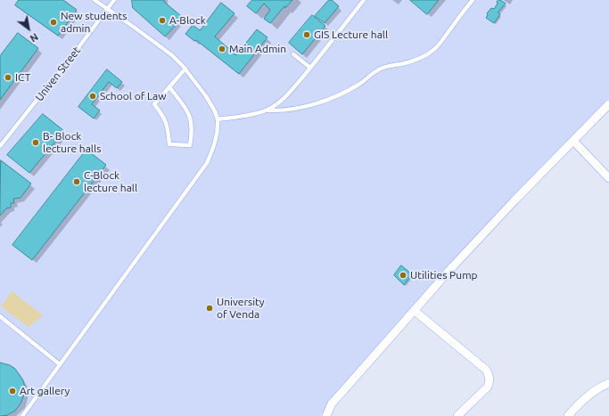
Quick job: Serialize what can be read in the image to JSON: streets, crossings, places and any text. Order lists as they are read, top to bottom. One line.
{"streets":{"lane":["Univen Street"]},"places":["A-Block","New students admin","GIS Lecture hall","Main Admin","ICT","School of Law","B- Block lecture halls","C-Block lecture hall","Utilities Pump","University of Venda","Art gallery"],"north":"bottom right"}
